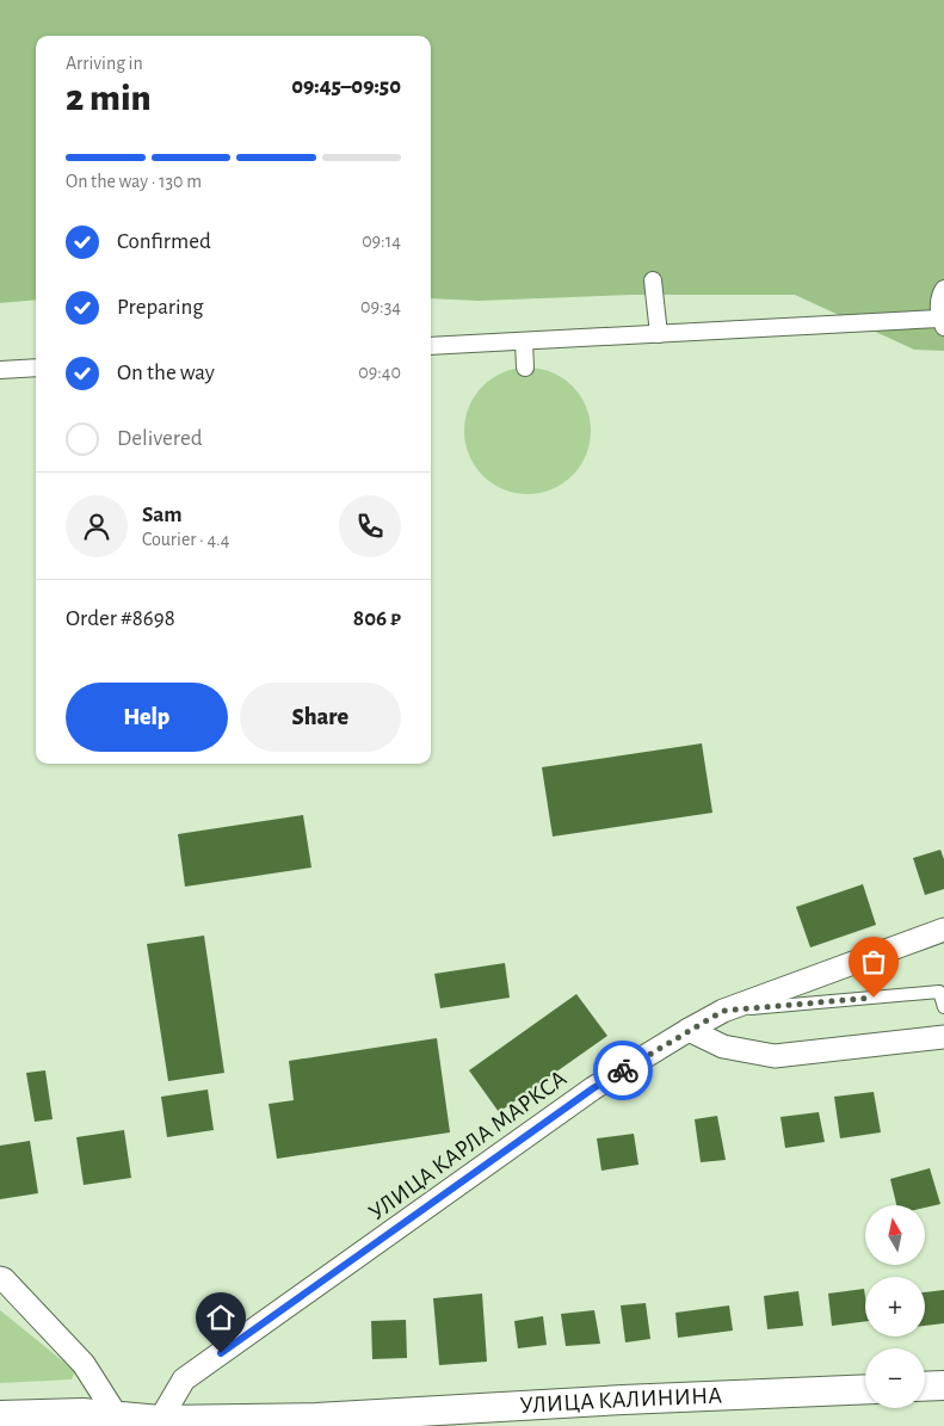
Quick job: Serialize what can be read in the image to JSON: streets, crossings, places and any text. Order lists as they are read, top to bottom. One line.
{"streets":{"street":["УЛИЦА КАРЛА МАРКСА","УЛИЦА КАЛИНИНА"]},"crossings":[["УЛИЦА КАРЛА МАРКСА","УЛИЦА КАЛИНИНА"]],"north":"top","page":{"heading":["2 min","Arriving in","09:45–09:50"],"panel":["Sam","Courier · 4.4","Order #8698","806 ₽"],"bar":"On the way · 130 m","list":[["Confirmed","09:14"],["Preparing","09:34"],["On the way","09:40"],"Delivered"],"buttons":["Help","Share"],"map_buttons":["+","−"]}}
